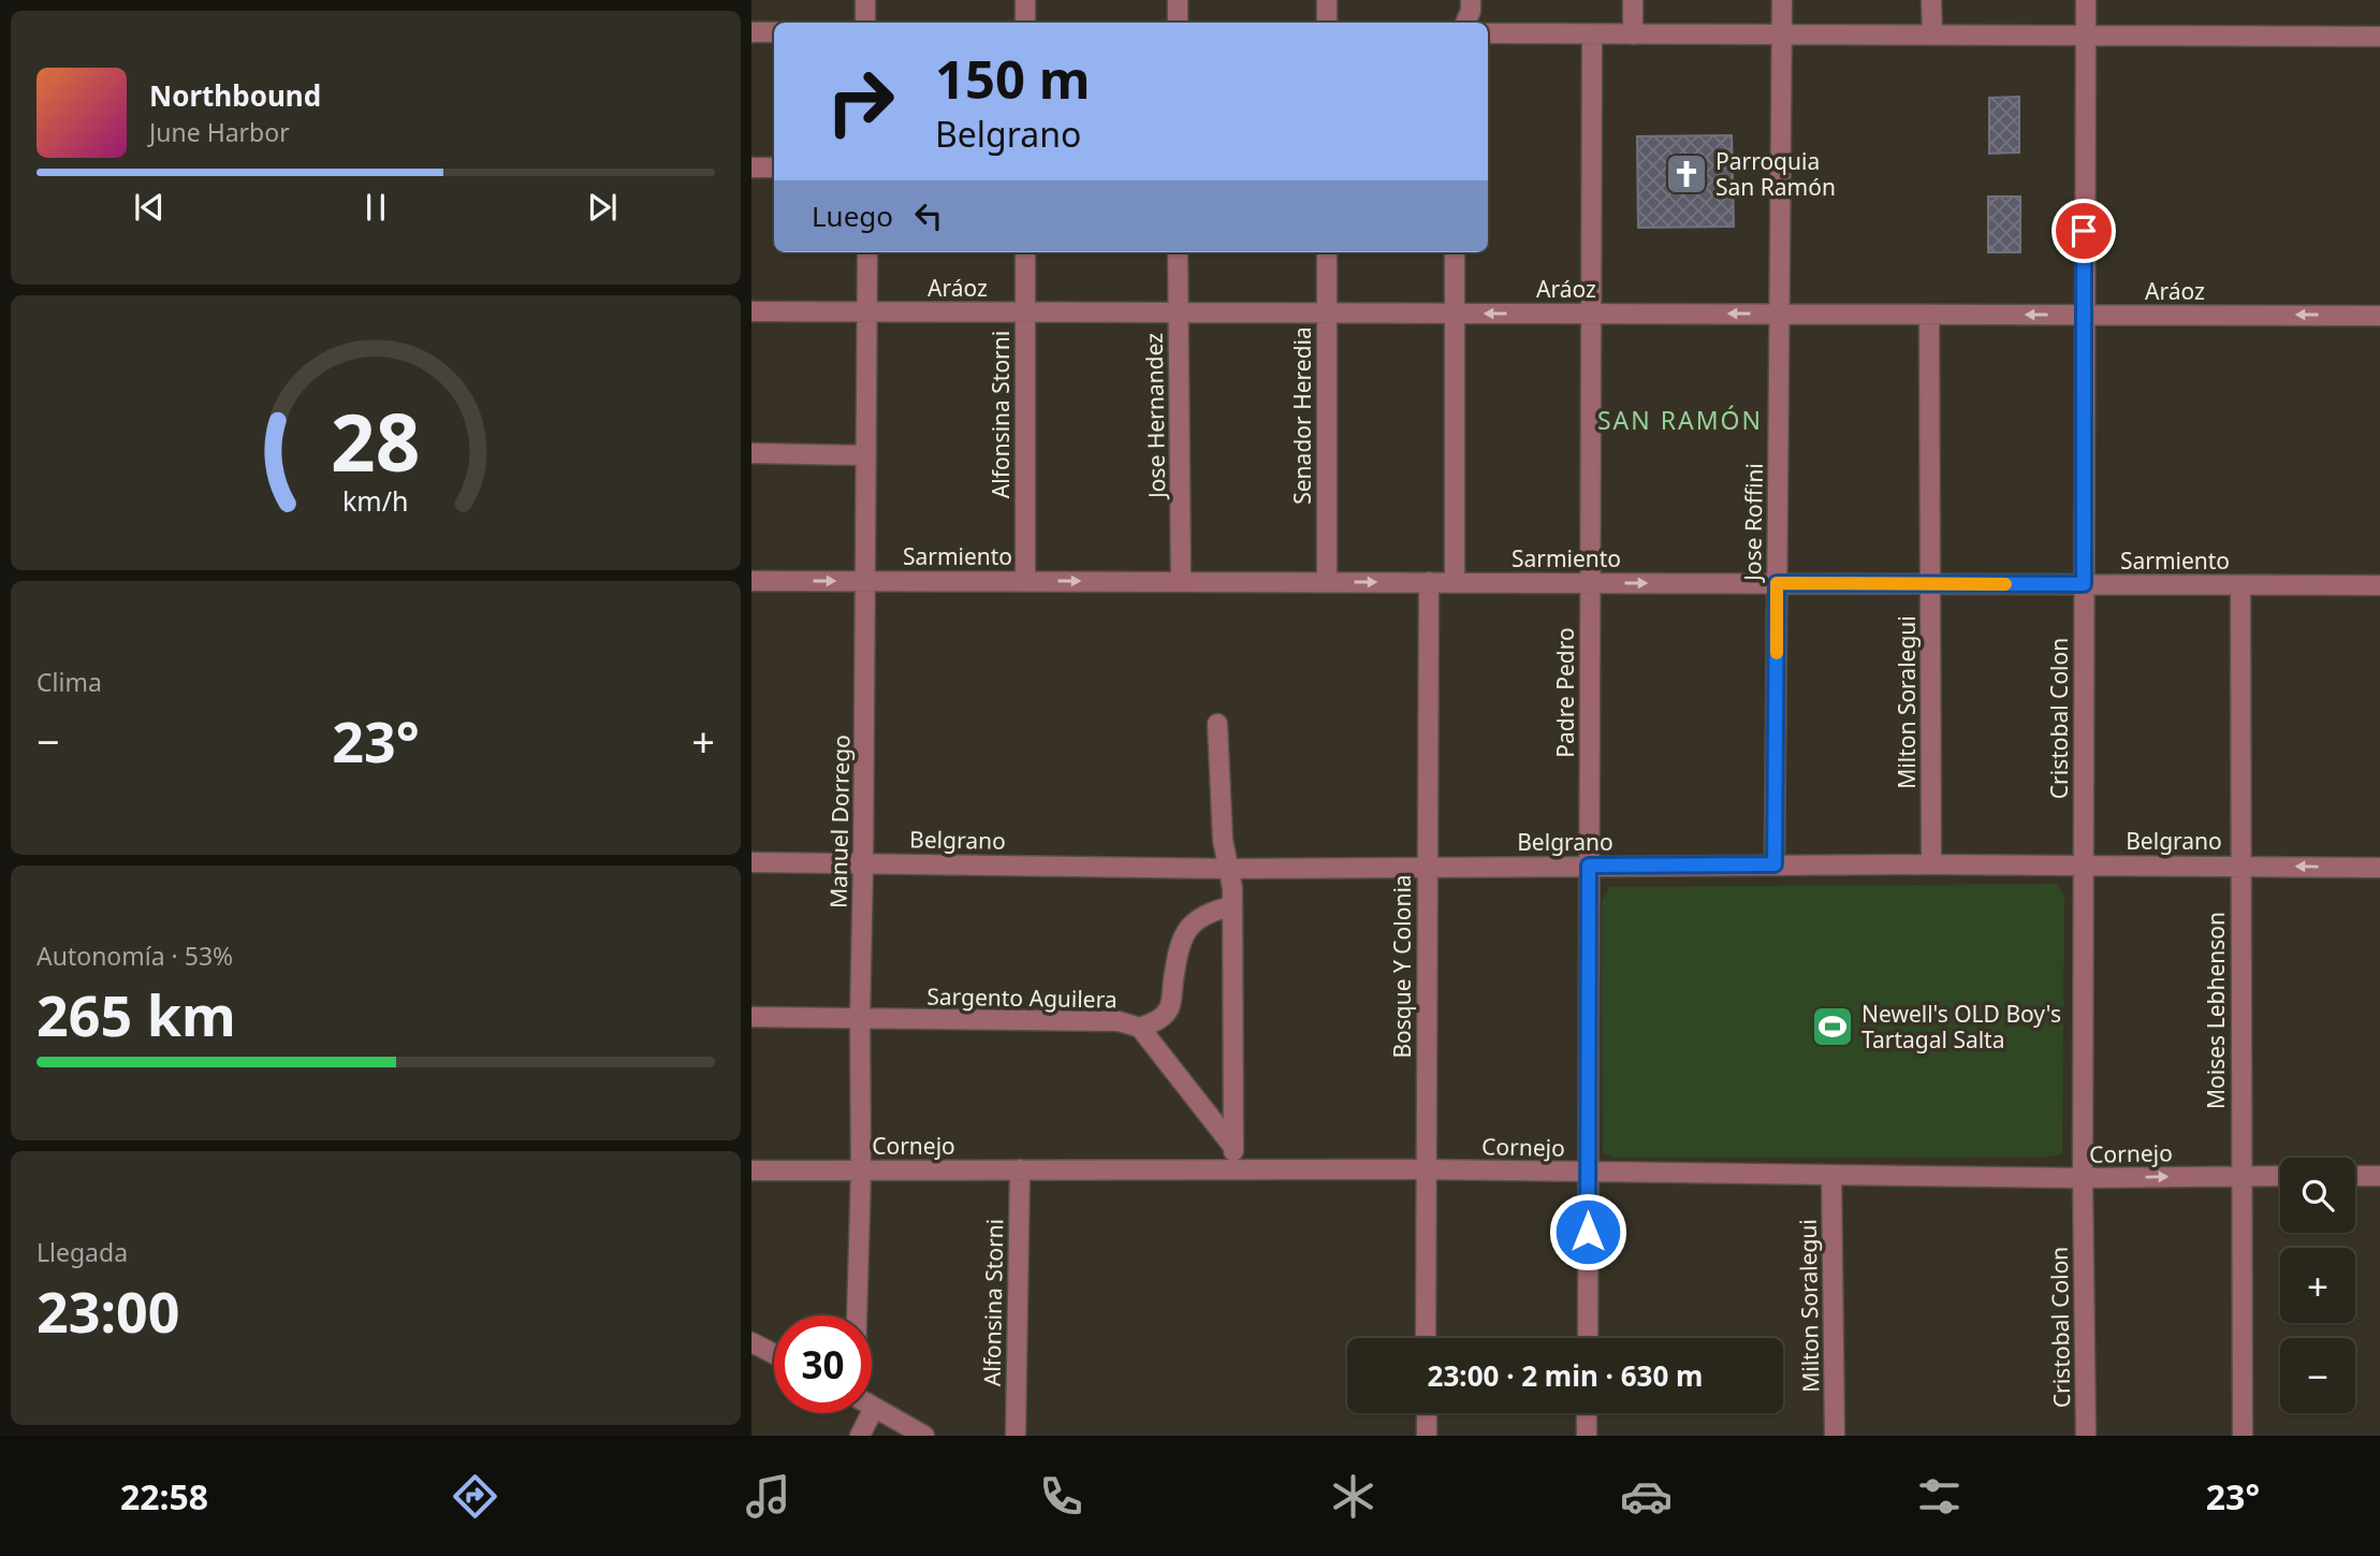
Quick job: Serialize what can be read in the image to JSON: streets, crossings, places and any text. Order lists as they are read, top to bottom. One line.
{"streets":{"street":["Aráoz","Alfonsina Storni","Jose Hernandez","Senador Heredia","Jose Roffini","Sarmiento","Padre Pedro","Milton Soralegui","Cristobal Colon","Manuel Dorrego","Belgrano","Bosque Y Colonia","Sargento Aguilera","Moises Lebhenson","Cornejo"]},"crossings":[["Aráoz","Alfonsina Storni"],["Aráoz","Jose Hernandez"],["Aráoz","Senador Heredia"],["Aráoz","Jose Roffini"],["Aráoz","Padre Pedro"],["Aráoz","Milton Soralegui"],["Aráoz","Cristobal Colon"],["Aráoz","Manuel Dorrego"],["Alfonsina Storni","Sarmiento"],["Alfonsina Storni","Cornejo"],["Jose Hernandez","Sarmiento"],["Senador Heredia","Sarmiento"],["Jose Roffini","Sarmiento"],["Jose Roffini","Belgrano"],["Sarmiento","Padre Pedro"],["Sarmiento","Milton Soralegui"],["Sarmiento","Cristobal Colon"],["Sarmiento","Manuel Dorrego"],["Sarmiento","Bosque Y Colonia"],["Sarmiento","Moises Lebhenson"],["Padre Pedro","Belgrano"],["Padre Pedro","Cornejo"],["Milton Soralegui","Belgrano"],["Milton Soralegui","Cornejo"],["Cristobal Colon","Belgrano"],["Cristobal Colon","Cornejo"],["Manuel Dorrego","Belgrano"],["Manuel Dorrego","Sargento Aguilera"],["Manuel Dorrego","Cornejo"],["Belgrano","Bosque Y Colonia"],["Belgrano","Moises Lebhenson"],["Bosque Y Colonia","Cornejo"],["Moises Lebhenson","Cornejo"]],"one_way":["Aráoz"],"districts":["SAN RAMÓN"],"places":{"church":["Parroquia San Ramón"],"sports":["Newell's OLD Boy's Tartagal Salta"]},"page":{"turn":["150 m","Belgrano"],"song":["Northbound","June Harbor"],"then":"Luego","tile":["Clima",["Autonomía · 53%","265 km"],["Llegada","23:00"]],"heat":["−","23°","+"],"map_buttons":["+","−"],"limit":"30","trip":"23:00 · 2 min · 630 m","tabs":["22:58","23°"],"gauge":["28","km/h"]}}
